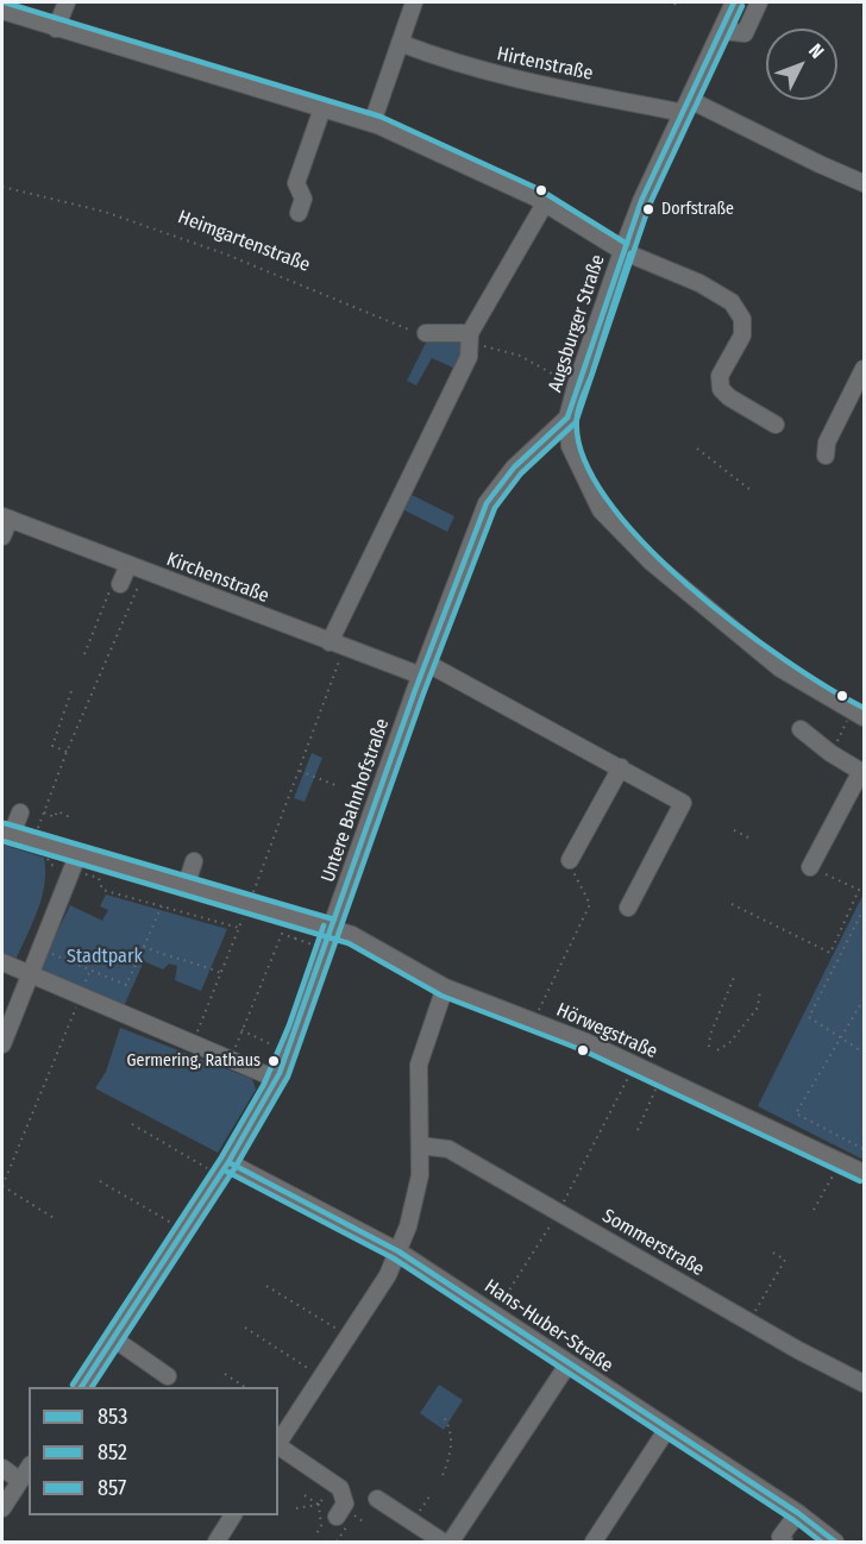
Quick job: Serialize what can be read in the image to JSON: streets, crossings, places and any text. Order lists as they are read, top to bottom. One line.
{"streets":{"street":["Hirtenstraße","Augsburger Straße","Kirchenstraße","Untere Bahnhofstraße","Hörwegstraße","Sommerstraße","Hans-Huber-Straße"],"path":["Heimgartenstraße"]},"crossings":[["Hirtenstraße","Augsburger Straße"],["Augsburger Straße","Untere Bahnhofstraße"],["Kirchenstraße","Untere Bahnhofstraße"],["Untere Bahnhofstraße","Hörwegstraße"],["Untere Bahnhofstraße","Hans-Huber-Straße"]],"parks":["Stadtpark"],"places":["Dorfstraße","Germering, Rathaus"],"lines":["transit line 853","transit line 857","transit line 852"],"legend":["853","852","857"],"north":"top right"}
